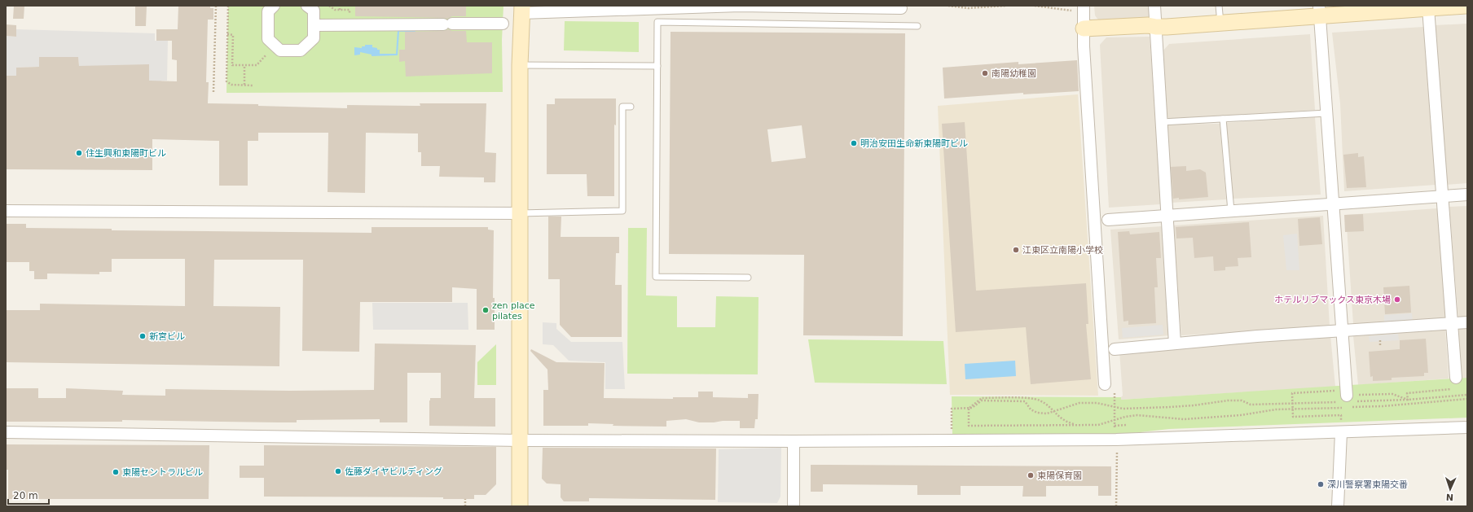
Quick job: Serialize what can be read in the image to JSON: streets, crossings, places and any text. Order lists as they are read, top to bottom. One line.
{"places":["南陽幼稚園","明治安田生命新東陽町ビル","住生興和東陽町ビル","江東区立南陽小学校","ホテルリブマックス東京木場","zen place pilates","新宮ビル","佐藤ダイヤビルディング","東陽セントラルビル","東陽保育園","深川警察署東陽交番"],"scale_bar":"20 m","north":"bottom"}
